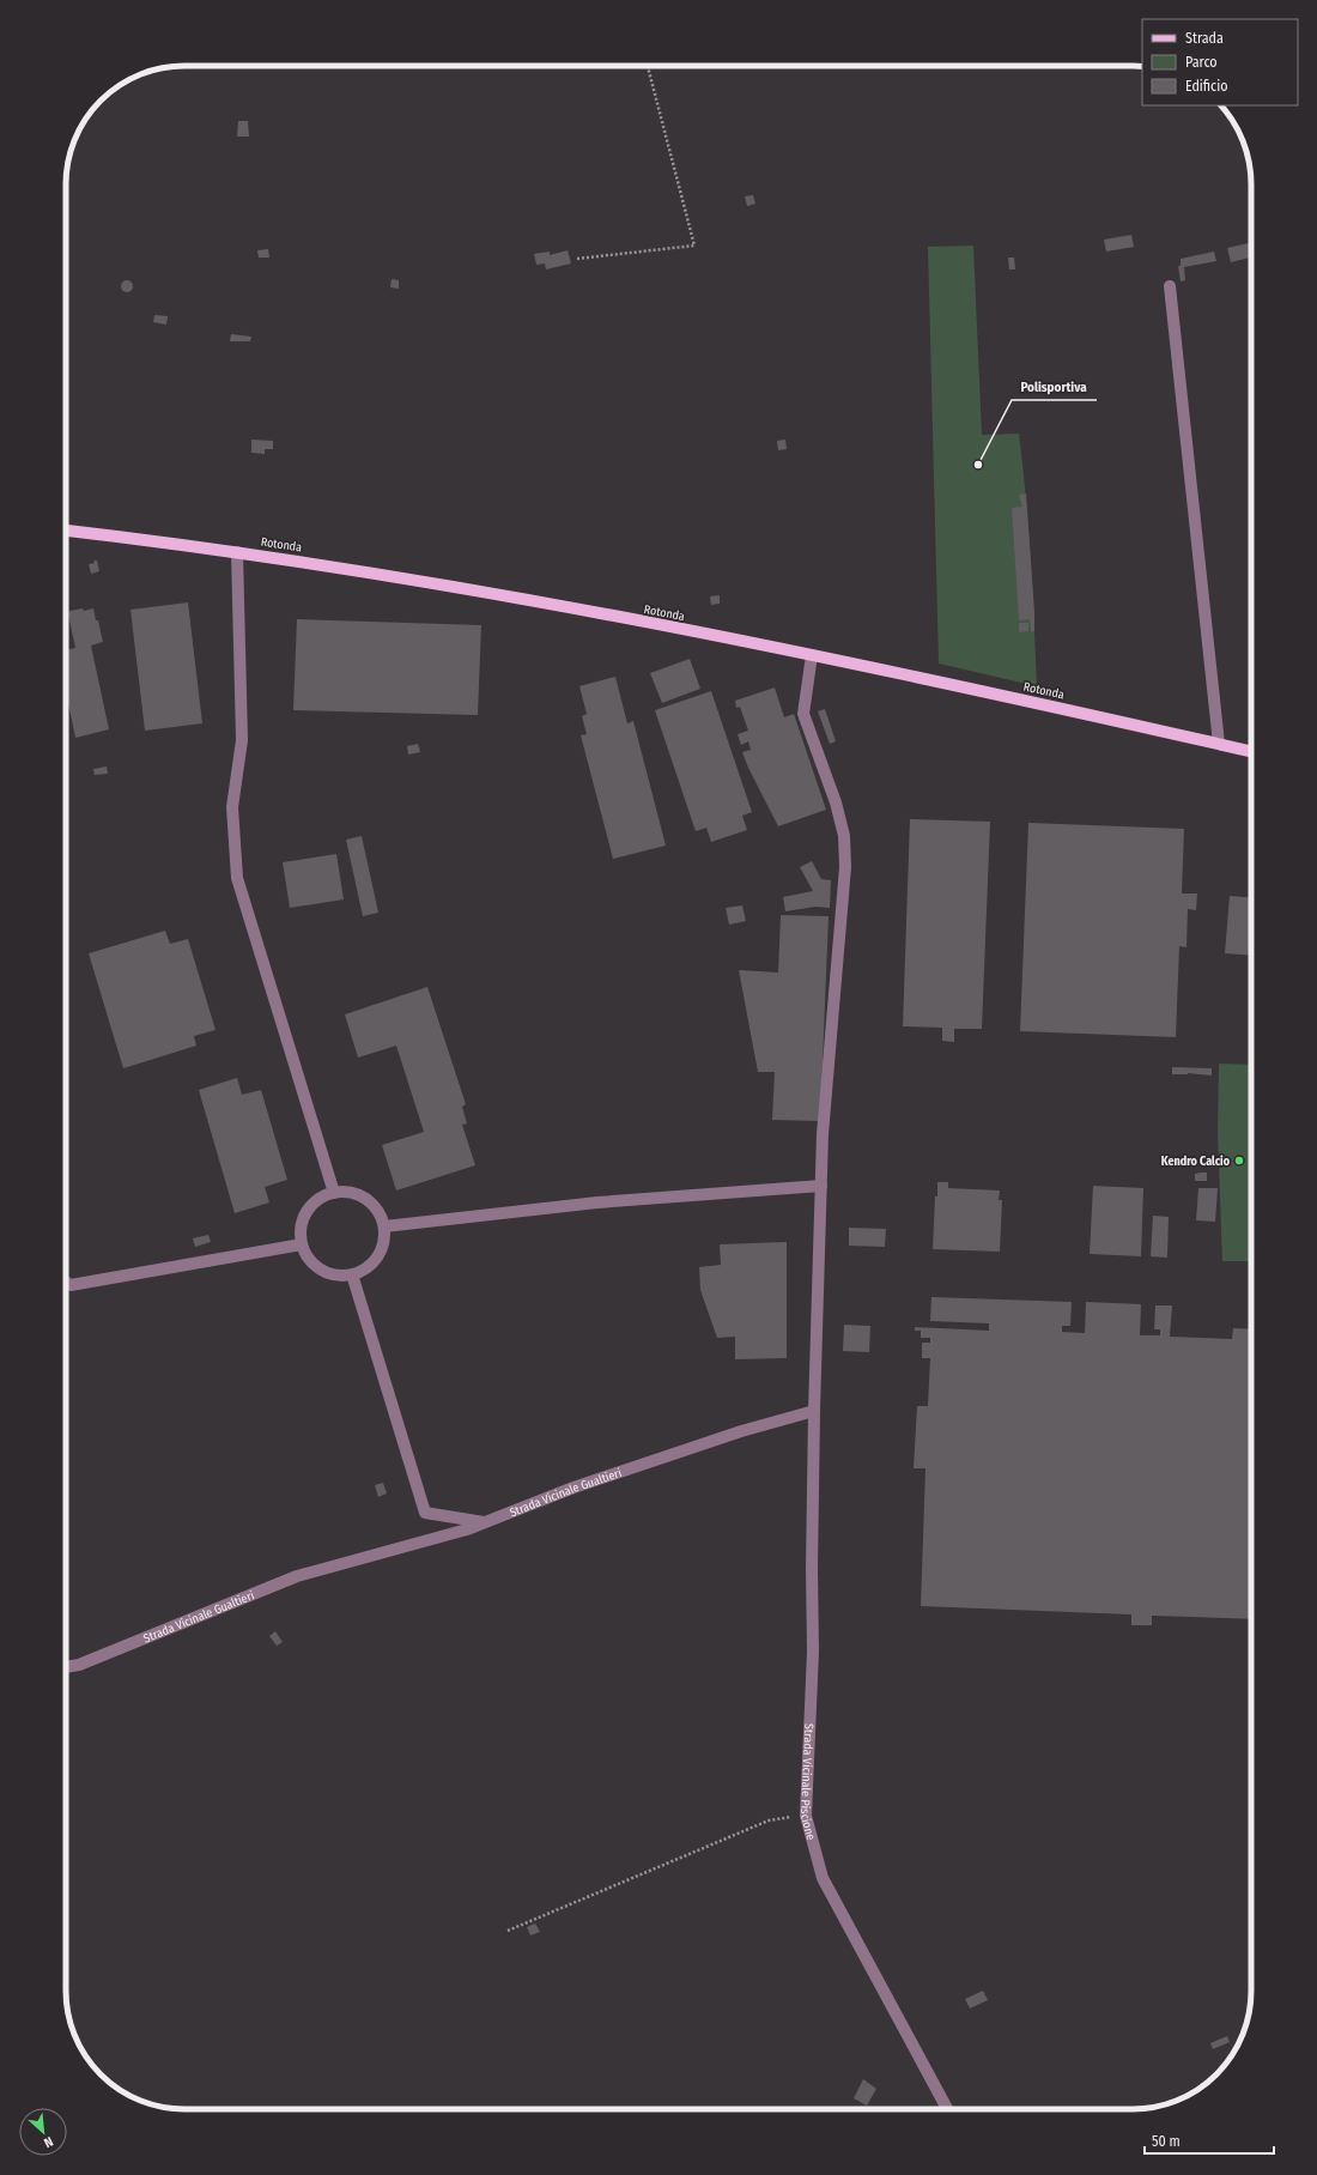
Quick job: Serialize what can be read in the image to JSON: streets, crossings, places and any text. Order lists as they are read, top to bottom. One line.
{"streets":{"main road":["Rotonda"],"street":["Strada Vicinale Gualtieri","Strada Vicinale Piscione"]},"crossings":[["Strada Vicinale Gualtieri","Strada Vicinale Piscione"]],"places":["Polisportiva","Kendro Calcio"],"legend":["Strada","Parco","Edificio"],"scale_bar":"50 m","north":"bottom right"}
